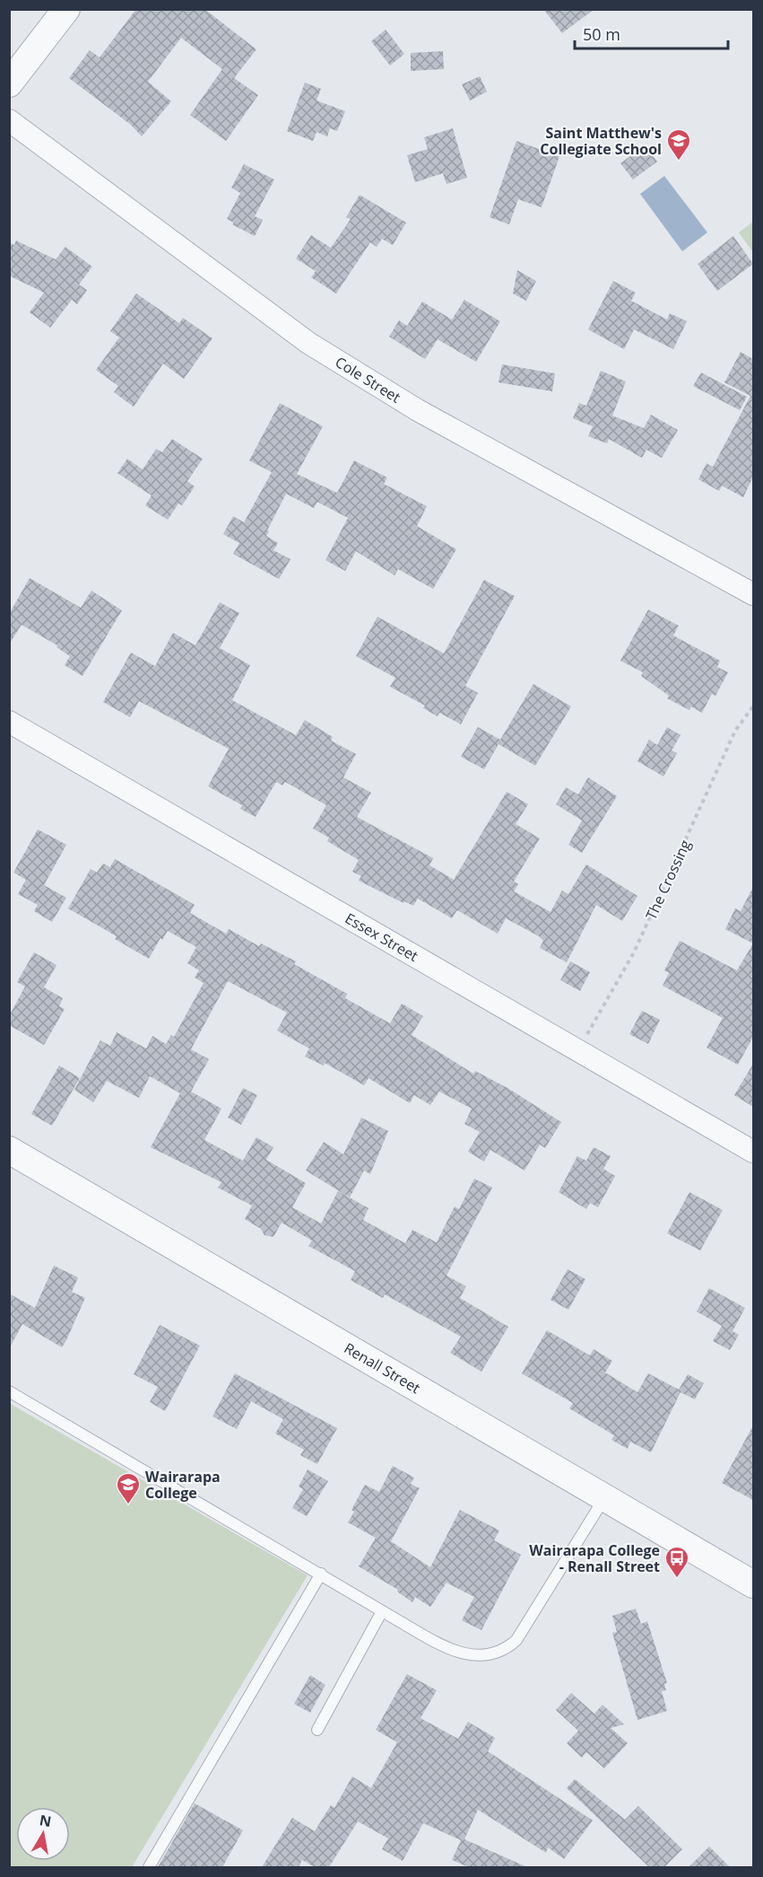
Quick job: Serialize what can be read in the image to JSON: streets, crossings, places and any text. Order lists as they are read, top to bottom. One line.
{"streets":{"street":["Cole Street","Essex Street","Renall Street"],"path":["The Crossing"]},"crossings":[["The Crossing","Essex Street"]],"places":{"school or university":["Saint Matthew's Collegiate School","Wairarapa College"],"bus stop":["Wairarapa College - Renall Street"]},"scale_bar":"50 m","north":"top"}
